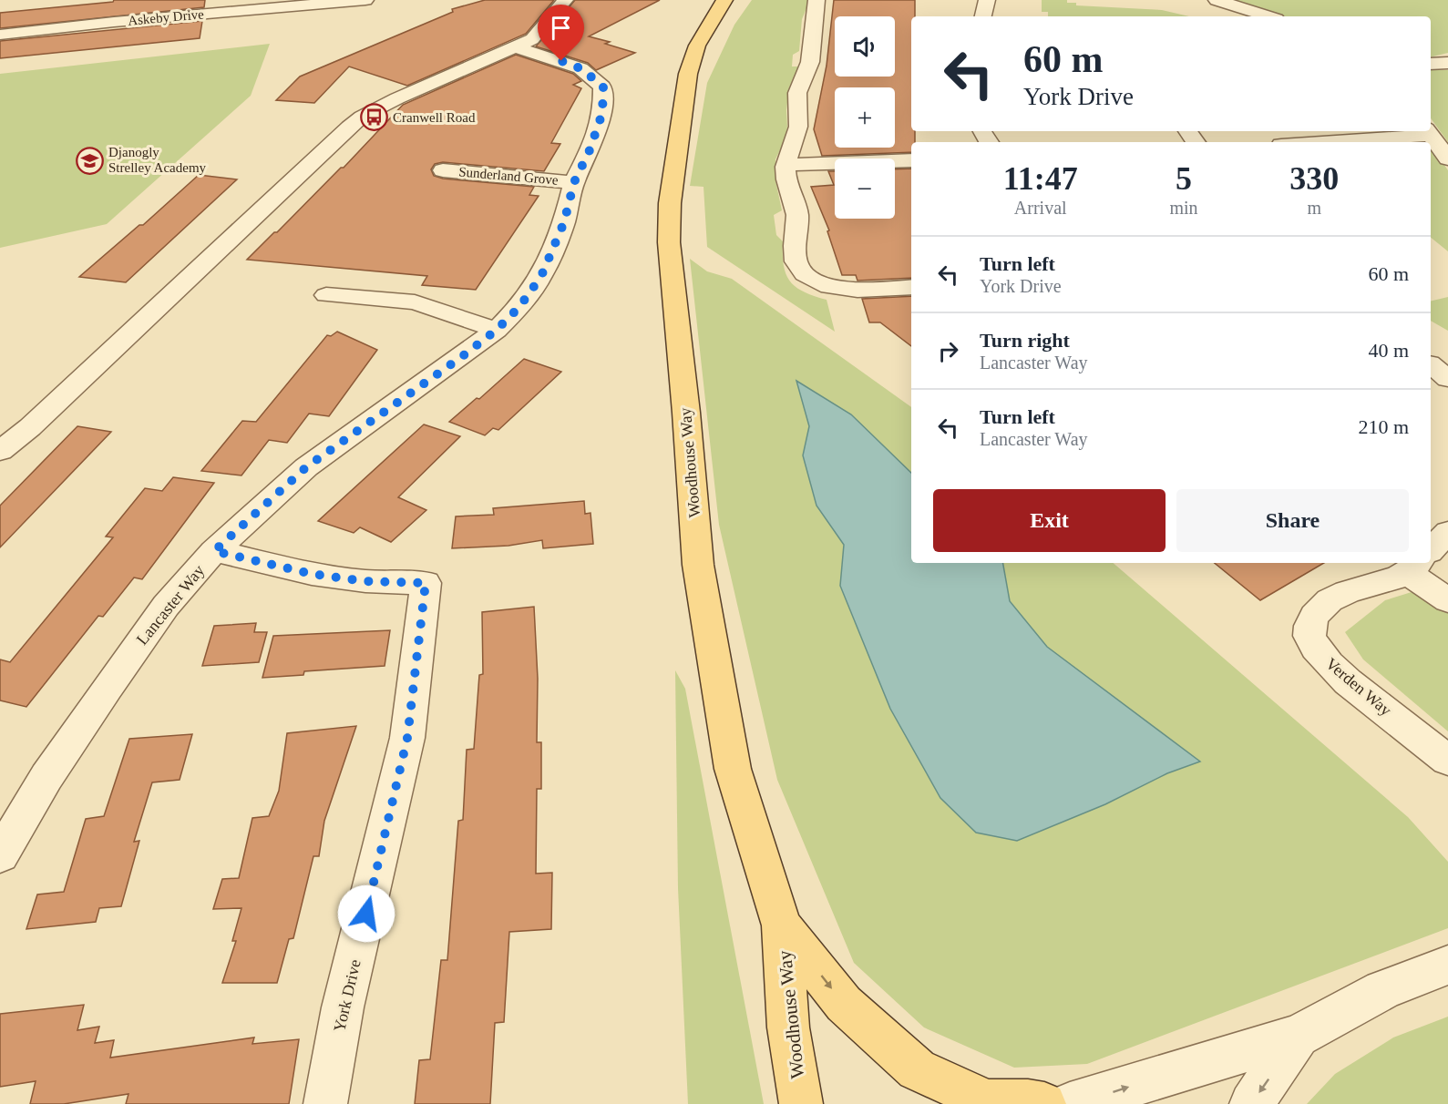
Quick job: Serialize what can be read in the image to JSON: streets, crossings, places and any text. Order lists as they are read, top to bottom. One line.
{"streets":{"main road":["Woodhouse Way"],"street":["Askeby Drive","Sunderland Grove","Lancaster Way","Verden Way","York Drive"]},"crossings":[["Sunderland Grove","Lancaster Way"],["Lancaster Way","York Drive"]],"places":{"bus stop":["Cranwell Road"],"school or university":["Djanogly Strelley Academy"]},"page":{"map_buttons":["+","−"],"turn":["60 m","York Drive"],"eta":["11:47","Arrival","5","min","330","m"],"list":[{"name":"Turn left","note":"York Drive","value":"60 m"},{"name":"Turn right","note":"Lancaster Way","value":"40 m"},{"name":"Turn left","note":"Lancaster Way","value":"210 m"}],"buttons":["Exit","Share"]}}
